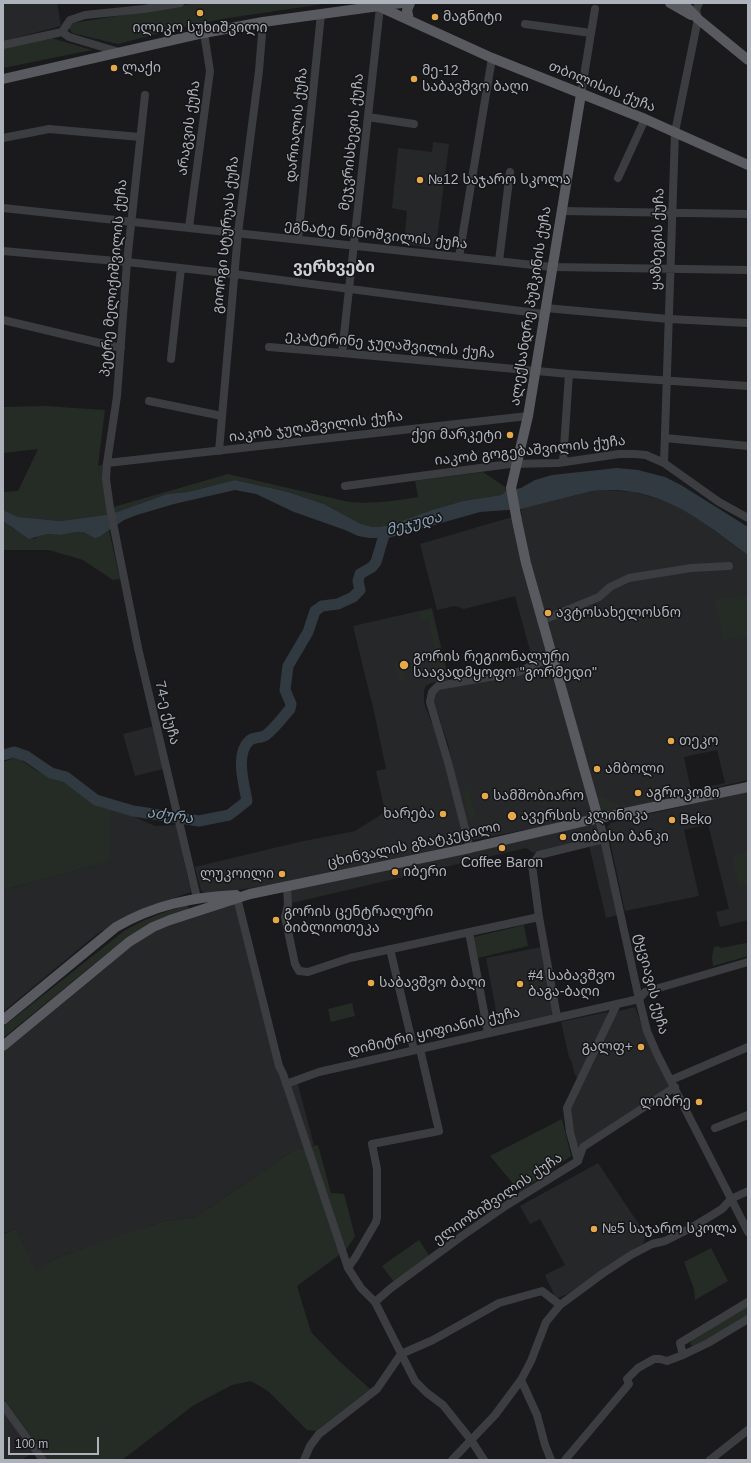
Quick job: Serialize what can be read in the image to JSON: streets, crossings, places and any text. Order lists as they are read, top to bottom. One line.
{"streets":{"main road":["თბილისის ქუჩა","ალექსანდრე პუშკინის ქუჩა","ცხინვალის გზატკეცილი"],"street":["დარიალის ქუჩა","არაგვის ქუჩა","მეჯვრისხევის ქუჩა","გიორგი სტურუას ქუჩა","ეგნატე ნინოშვილის ქუჩა","ყაზბეგის ქუჩა","პეტრე მელიქიშვილის ქუჩა","ეკატერინე ჯუღაშვილის ქუჩა","იაკობ ჯუღაშვილის ქუჩა","იაკობ გოგებაშვილის ქუჩა","74-ე ქუჩა","ტყვიავის ქუჩა","დიმიტრი ყიფიანის ქუჩა","ელიოზიშვილის ქუჩა"]},"crossings":[["თბილისის ქუჩა","მეჯვრისხევის ქუჩა"],["თბილისის ქუჩა","ყაზბეგის ქუჩა"],["თბილისის ქუჩა","ალექსანდრე პუშკინის ქუჩა"],["დარიალის ქუჩა","ეგნატე ნინოშვილის ქუჩა"],["არაგვის ქუჩა","ეგნატე ნინოშვილის ქუჩა"],["მეჯვრისხევის ქუჩა","ეგნატე ნინოშვილის ქუჩა"],["მეჯვრისხევის ქუჩა","ეკატერინე ჯუღაშვილის ქუჩა"],["გიორგი სტურუას ქუჩა","ეგნატე ნინოშვილის ქუჩა"],["გიორგი სტურუას ქუჩა","იაკობ ჯუღაშვილის ქუჩა"],["ეგნატე ნინოშვილის ქუჩა","ყაზბეგის ქუჩა"],["ეგნატე ნინოშვილის ქუჩა","პეტრე მელიქიშვილის ქუჩა"],["ეგნატე ნინოშვილის ქუჩა","ალექსანდრე პუშკინის ქუჩა"],["ყაზბეგის ქუჩა","ეკატერინე ჯუღაშვილის ქუჩა"],["ყაზბეგის ქუჩა","იაკობ გოგებაშვილის ქუჩა"],["პეტრე მელიქიშვილის ქუჩა","იაკობ ჯუღაშვილის ქუჩა"],["პეტრე მელიქიშვილის ქუჩა","74-ე ქუჩა"],["ალექსანდრე პუშკინის ქუჩა","ეკატერინე ჯუღაშვილის ქუჩა"],["ალექსანდრე პუშკინის ქუჩა","იაკობ ჯუღაშვილის ქუჩა"],["ალექსანდრე პუშკინის ქუჩა","იაკობ გოგებაშვილის ქუჩა"],["იაკობ ჯუღაშვილის ქუჩა","74-ე ქუჩა"],["74-ე ქუჩა","ცხინვალის გზატკეცილი"],["ცხინვალის გზატკეცილი","ტყვიავის ქუჩა"],["ტყვიავის ქუჩა","დიმიტრი ყიფიანის ქუჩა"],["დიმიტრი ყიფიანის ქუჩა","ელიოზიშვილის ქუჩა"]],"districts":["ვერხვები"],"water":["მეჯუდა","აძურა"],"places":["ილიკო სუხიშვილი","მაგნიტი","ლაქი","მე-12 საბავშვო ბაღი","№12 საჯარო სკოლა","ქეი მარკეტი","ავტოსახელოსნო","გორის რეგიონალური საავადმყოფო \"გორმედი\"","თეკო","ამბოლი","აგროკომი","სამშობიარო","ხარება","ავერსის კლინიკა","Beko","თიბისი ბანკი","Coffee Baron","იბერი","ლუკოილი","გორის ცენტრალური ბიბლიოთეკა","საბავშვო ბაღი","#4 საბავშვო ბაგა-ბაღი","გალფ+","ლიბრე","№5 საჯარო სკოლა"],"scale_bar":"100 m"}
